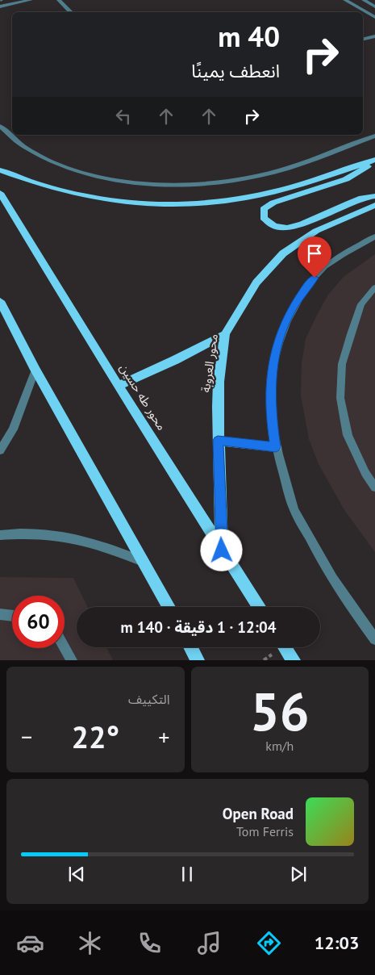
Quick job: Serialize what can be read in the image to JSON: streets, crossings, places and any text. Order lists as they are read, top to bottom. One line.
{"streets":{"main road":["محور العروبة","محور طه حسين"]},"crossings":[["محور العروبة","محور طه حسين"]],"page":{"turn":["40 m","انعطف يمينًا"],"limit":"60","trip":"12:04 · 1 دقيقة · 140 m","tile":[["56","km/h"],"التكييف"],"heat":["−","22°","+"],"song":["Open Road","Tom Ferris"],"tabs":"12:03"}}
